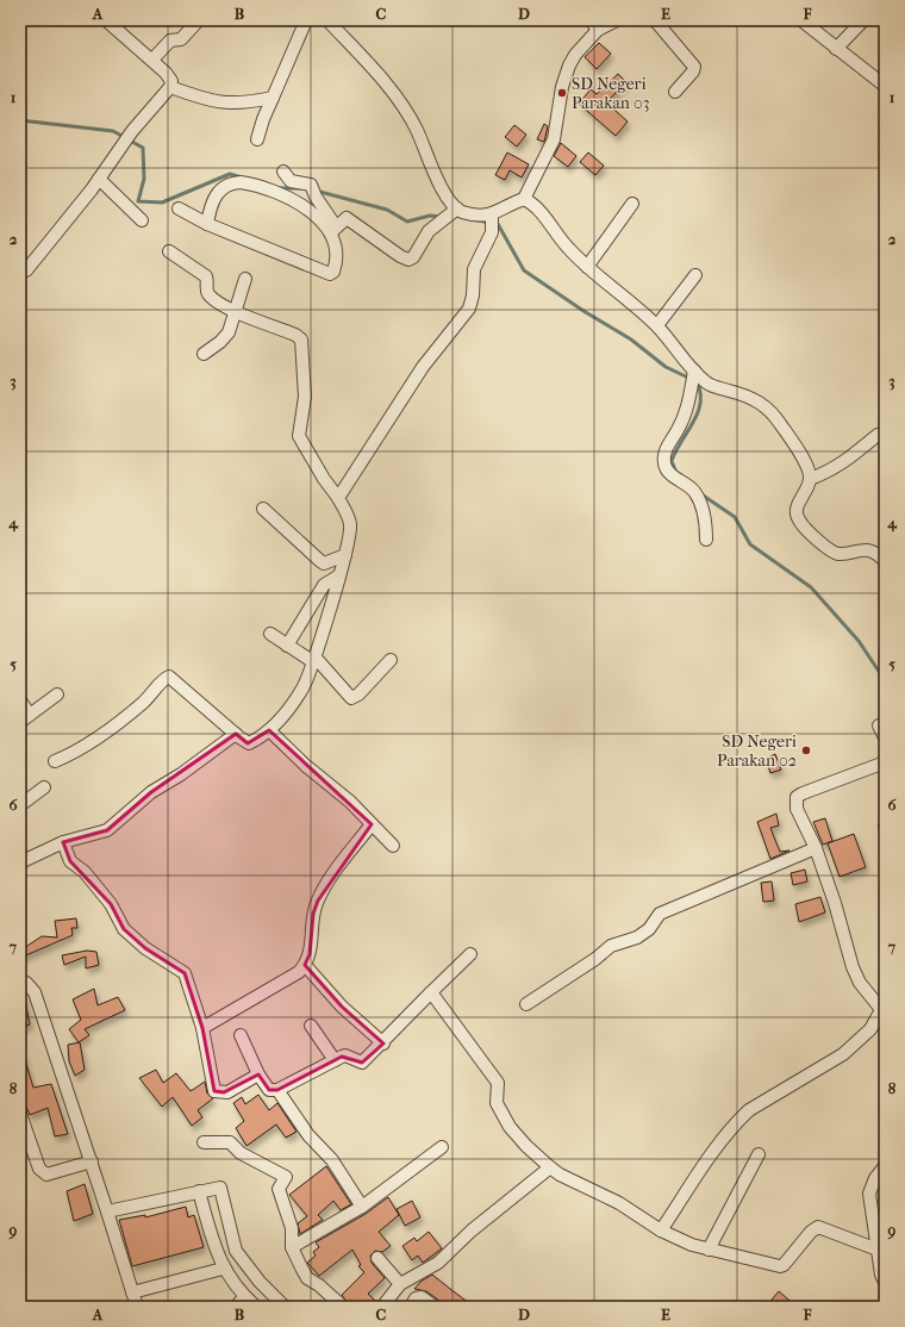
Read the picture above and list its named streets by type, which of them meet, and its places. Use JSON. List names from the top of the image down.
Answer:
{
  "places": ["SD Negeri Parakan 03", "SD Negeri Parakan 02"],
  "grid": {
    "columns": [
      "A",
      "B",
      "C",
      "D",
      "E",
      "F"
    ],
    "rows": [
      "1",
      "2",
      "3",
      "4",
      "5",
      "6",
      "7",
      "8",
      "9"
    ]
  }
}
